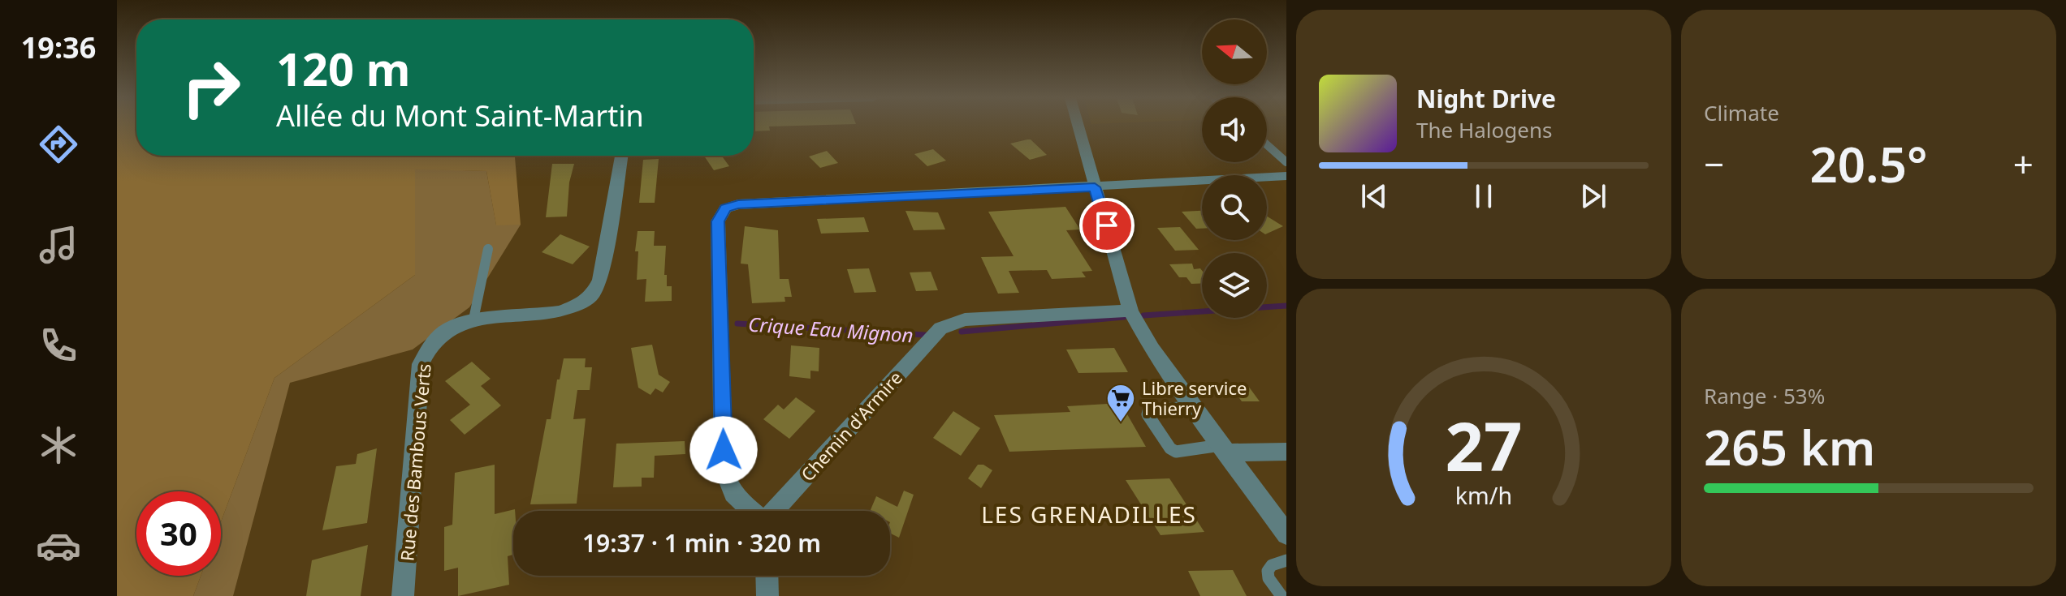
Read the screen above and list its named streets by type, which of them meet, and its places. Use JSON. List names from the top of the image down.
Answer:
{
  "streets": {
    "street": ["Chemin d'Armire", "Rue des Bambous Verts"]
  },
  "districts": ["LES GRENADILLES"],
  "water": ["Crique Eau Mignon"],
  "places": {
    "supermarket": ["Libre service Thierry"]
  },
  "north": "left",
  "page": {
    "tabs": "19:36",
    "tile": [
      "Climate",
      ["Range · 53%", "265 km"]
    ],
    "turn": ["120 m", "Allée du Mont Saint-Martin"],
    "song": ["Night Drive", "The Halogens"],
    "heat": ["−", "20.5°", "+"],
    "limit": "30",
    "trip": "19:37 · 1 min · 320 m",
    "gauge": ["27", "km/h"]
  }
}
